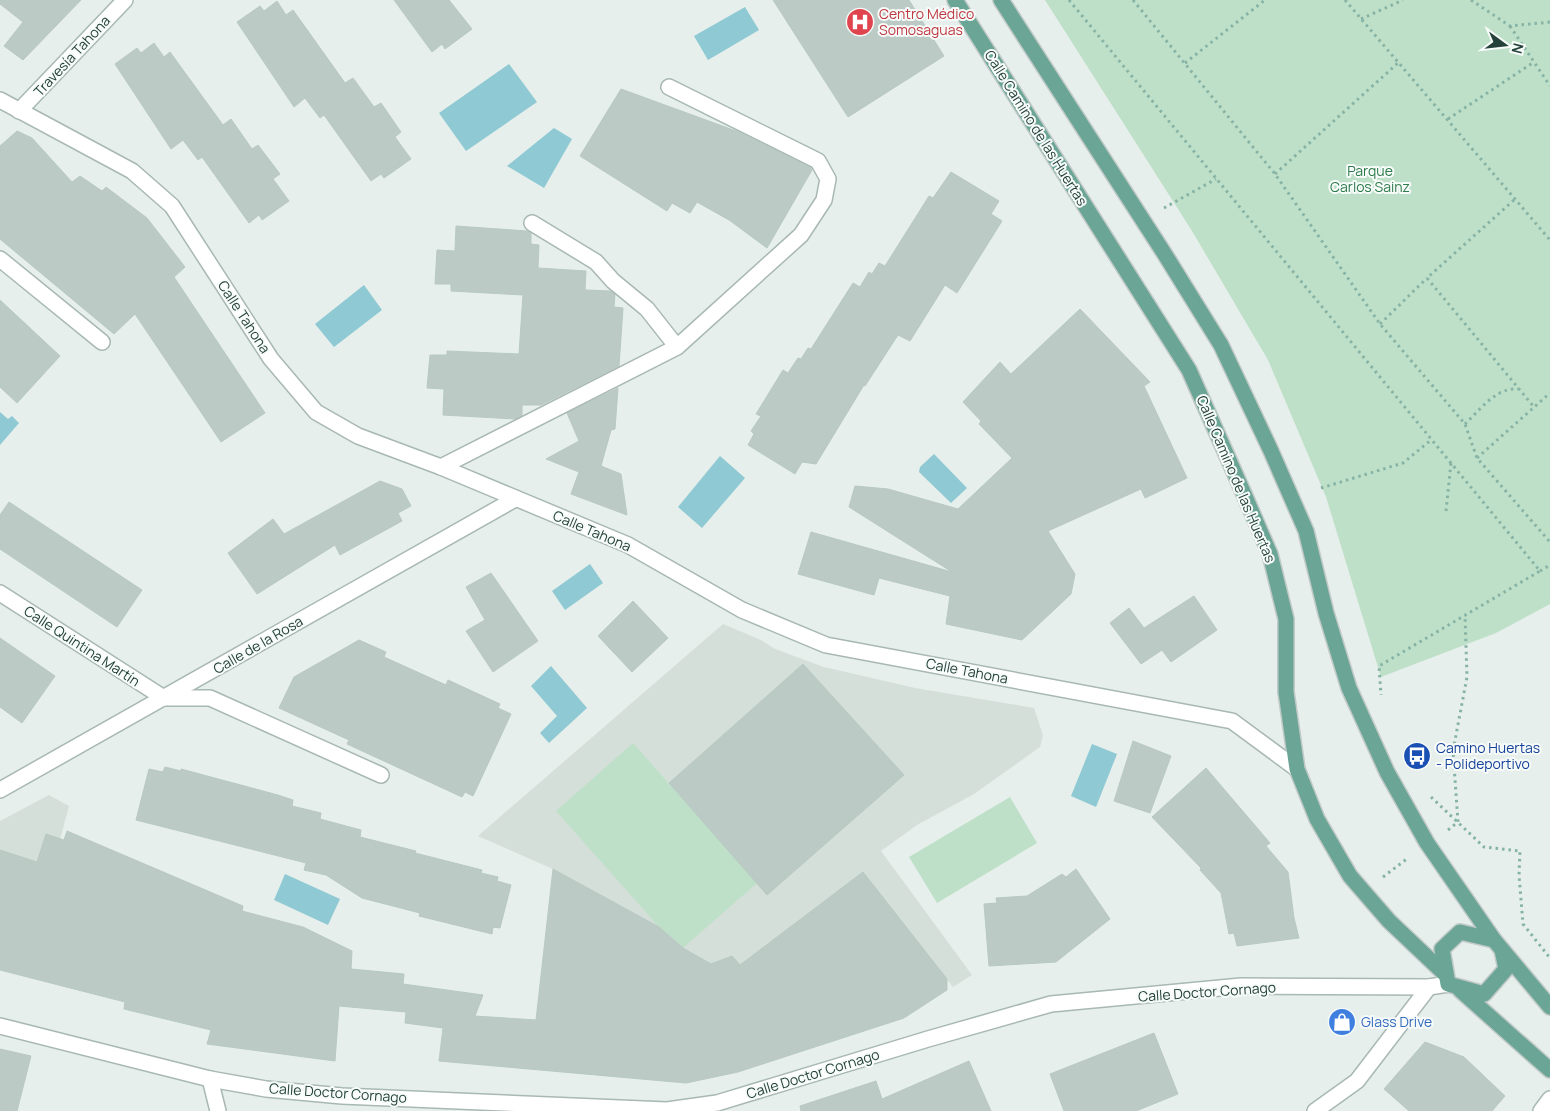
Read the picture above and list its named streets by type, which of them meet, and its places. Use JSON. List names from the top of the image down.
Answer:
{
  "streets": {
    "main road": ["Calle Camino de las Huertas"],
    "street": [
      "Travesía Tahona",
      "Calle Tahona",
      "Calle de la Rosa",
      "Calle Quintina Martín",
      "Calle Doctor Cornago"
    ]
  },
  "crossings": [
    ["Travesía Tahona", "Calle Tahona"],
    ["Calle Camino de las Huertas", "Calle Tahona"],
    ["Calle Camino de las Huertas", "Calle Doctor Cornago"],
    ["Calle Tahona", "Calle de la Rosa"],
    ["Calle de la Rosa", "Calle Quintina Martín"]
  ],
  "parks": ["Parque Carlos Sainz"],
  "places": {
    "hospital": ["Centro Médico Somosaguas"],
    "bus stop": ["Camino Huertas - Polideportivo"],
    "shop": ["Glass Drive"]
  },
  "north": "right"
}
